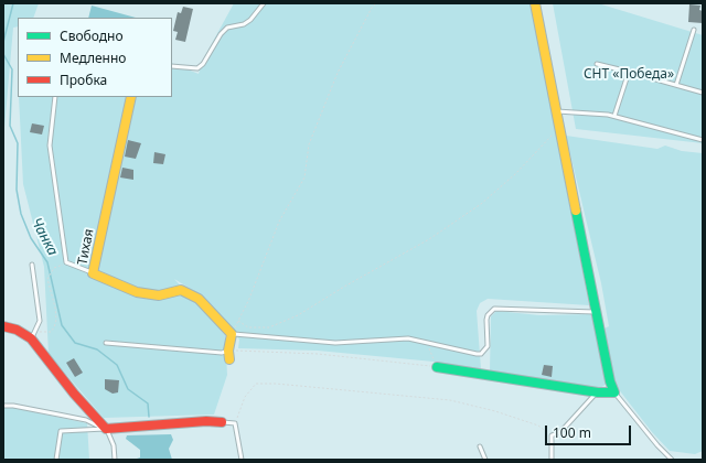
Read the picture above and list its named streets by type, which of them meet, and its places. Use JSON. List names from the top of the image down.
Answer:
{
  "streets": {
    "street": ["Тихая"]
  },
  "water": ["Чанка"],
  "parks": ["СНТ «Победа»"],
  "legend": ["Свободно", "Медленно", "Пробка"],
  "scale_bar": "100 m"
}
